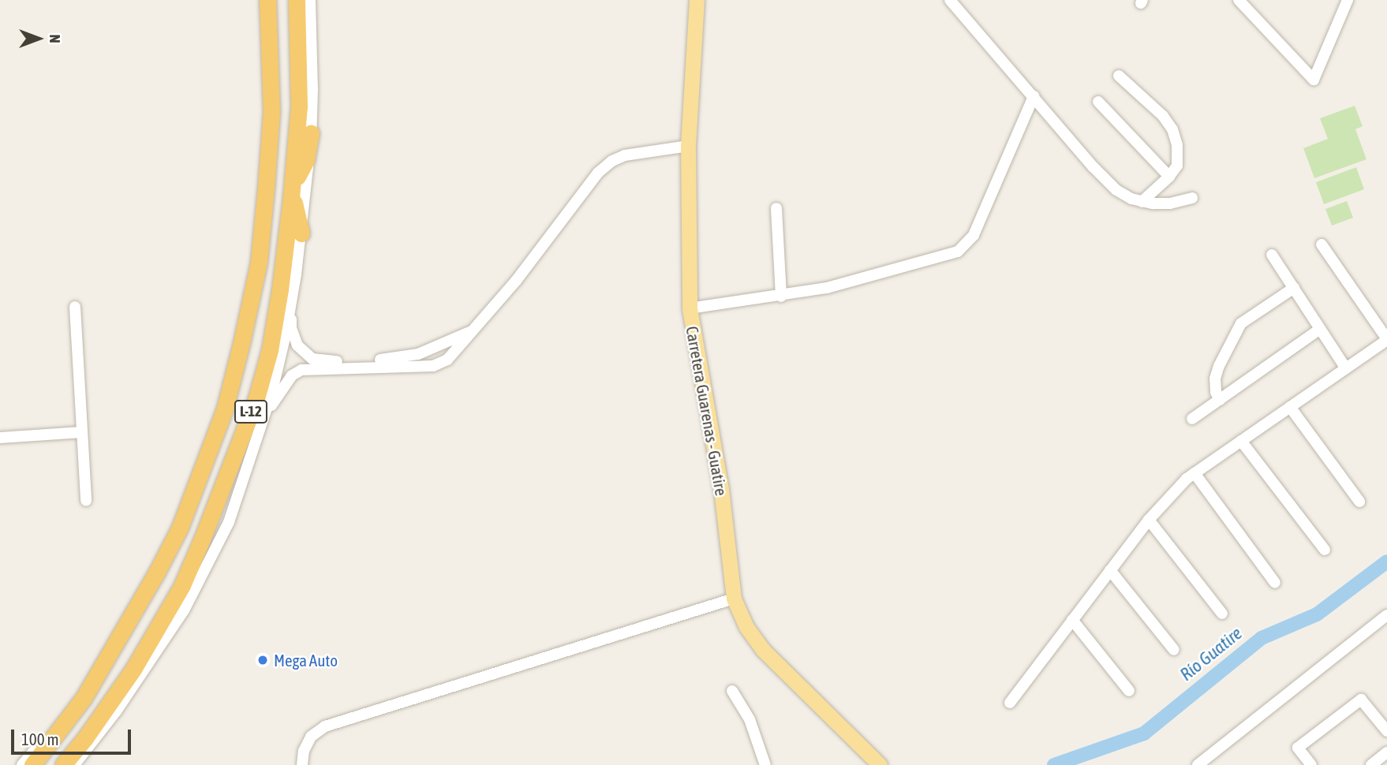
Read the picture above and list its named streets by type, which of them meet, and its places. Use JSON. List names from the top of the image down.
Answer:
{
  "streets": {
    "highway": ["L-12"],
    "main road": ["Carretera Guarenas - Guatire"]
  },
  "water": ["Río Guatire"],
  "places": ["Mega Auto"],
  "scale_bar": "100 m",
  "north": "right"
}
